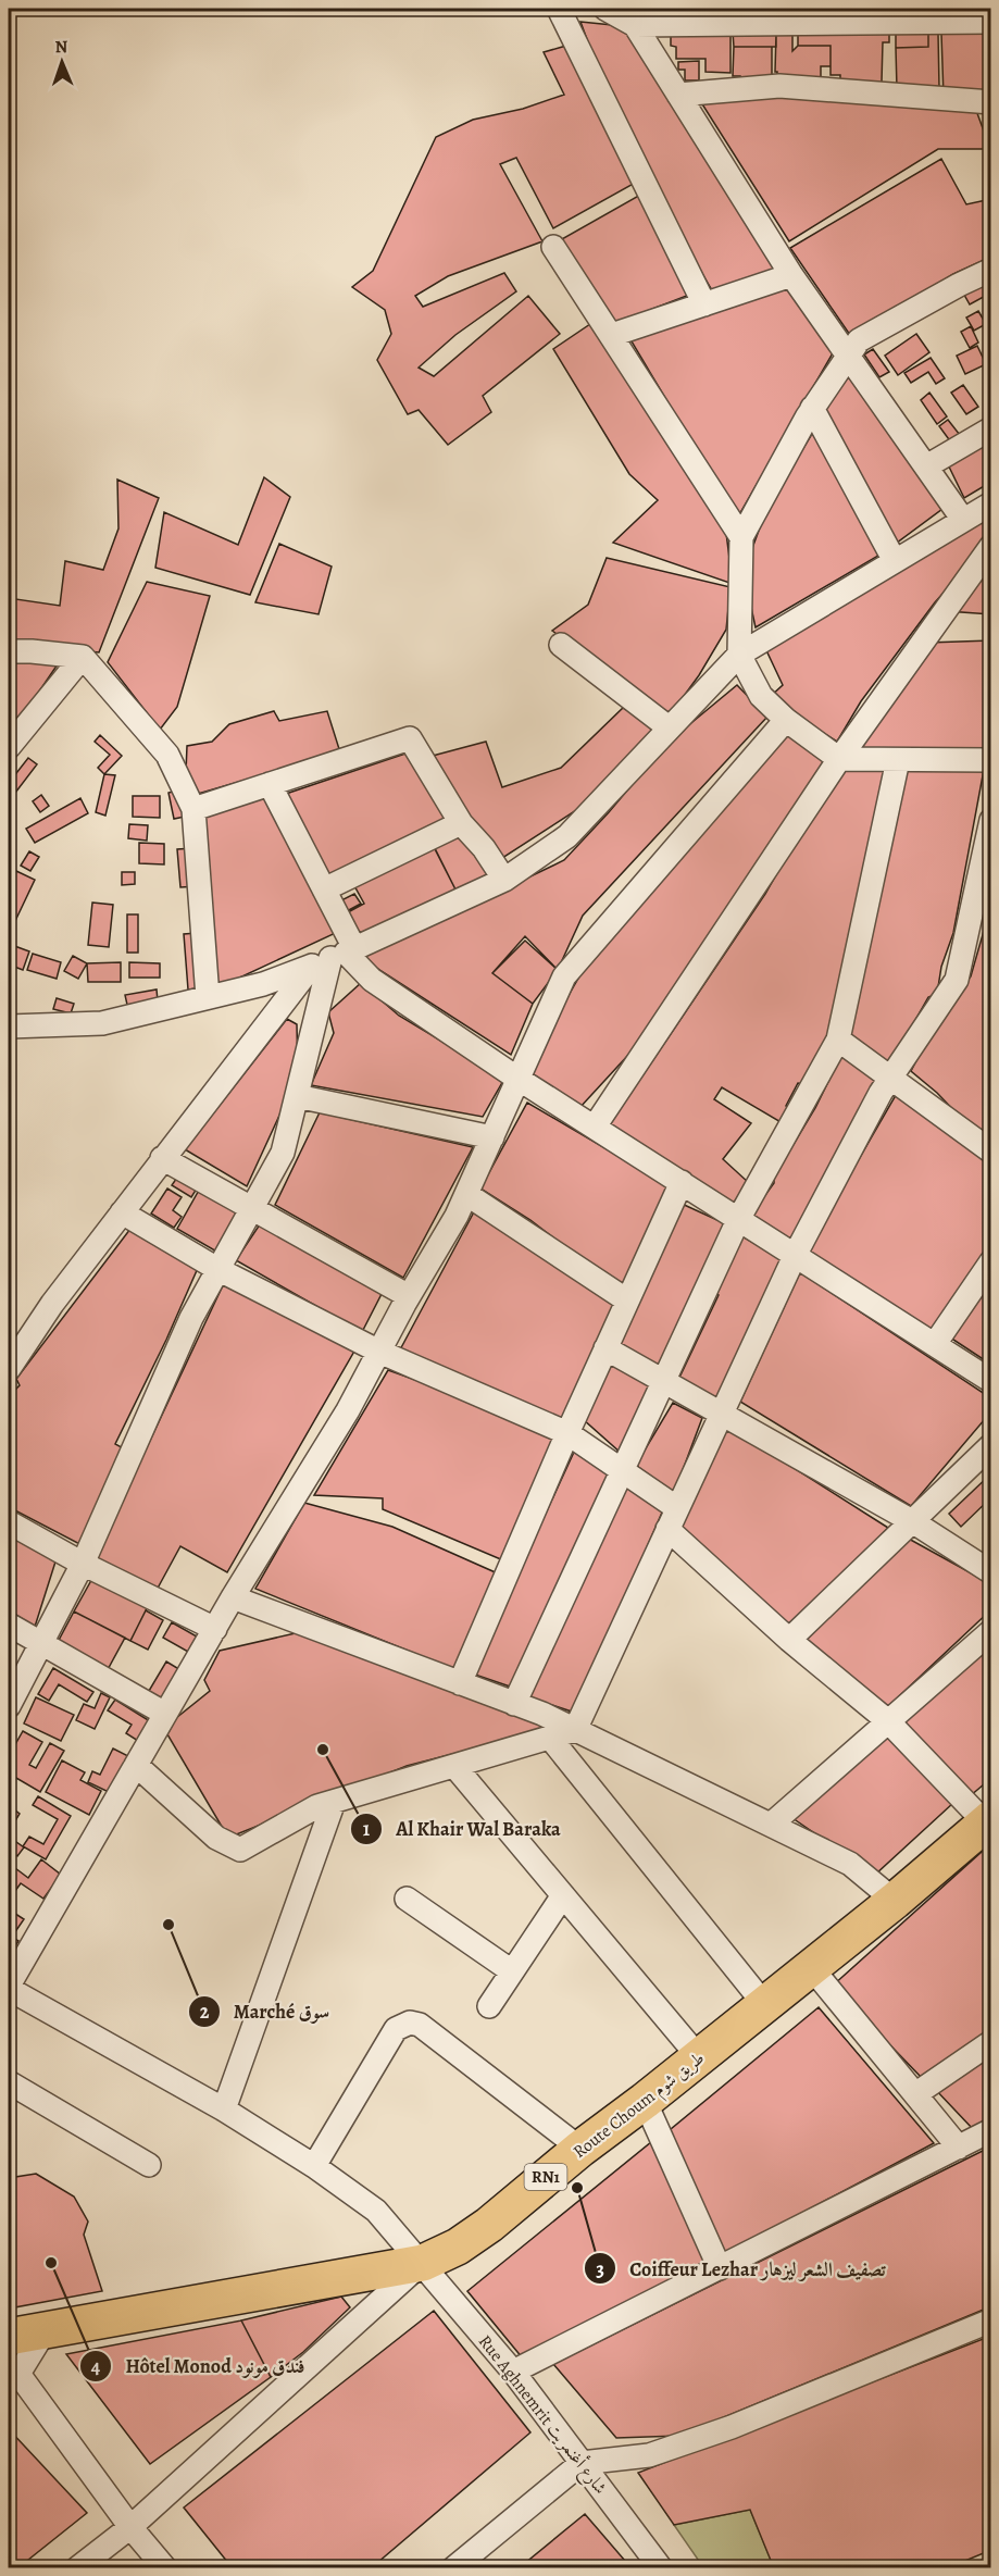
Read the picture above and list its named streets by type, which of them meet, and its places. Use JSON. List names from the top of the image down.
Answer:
{
  "streets": {
    "highway": ["Route Choum طريق شوم", "RN1"],
    "street": ["Rue Aghnemrit شارع أغنمريت"]
  },
  "crossings": [
    ["Route Choum طريق شوم", "Rue Aghnemrit شارع أغنمريت"]
  ],
  "places": [
    "Al Khair Wal Baraka",
    "Marché سوق",
    "Coiffeur Lezhar تصفيف الشعر ليزهار",
    "Hôtel Monod فندق مونود"
  ],
  "north": "top"
}
